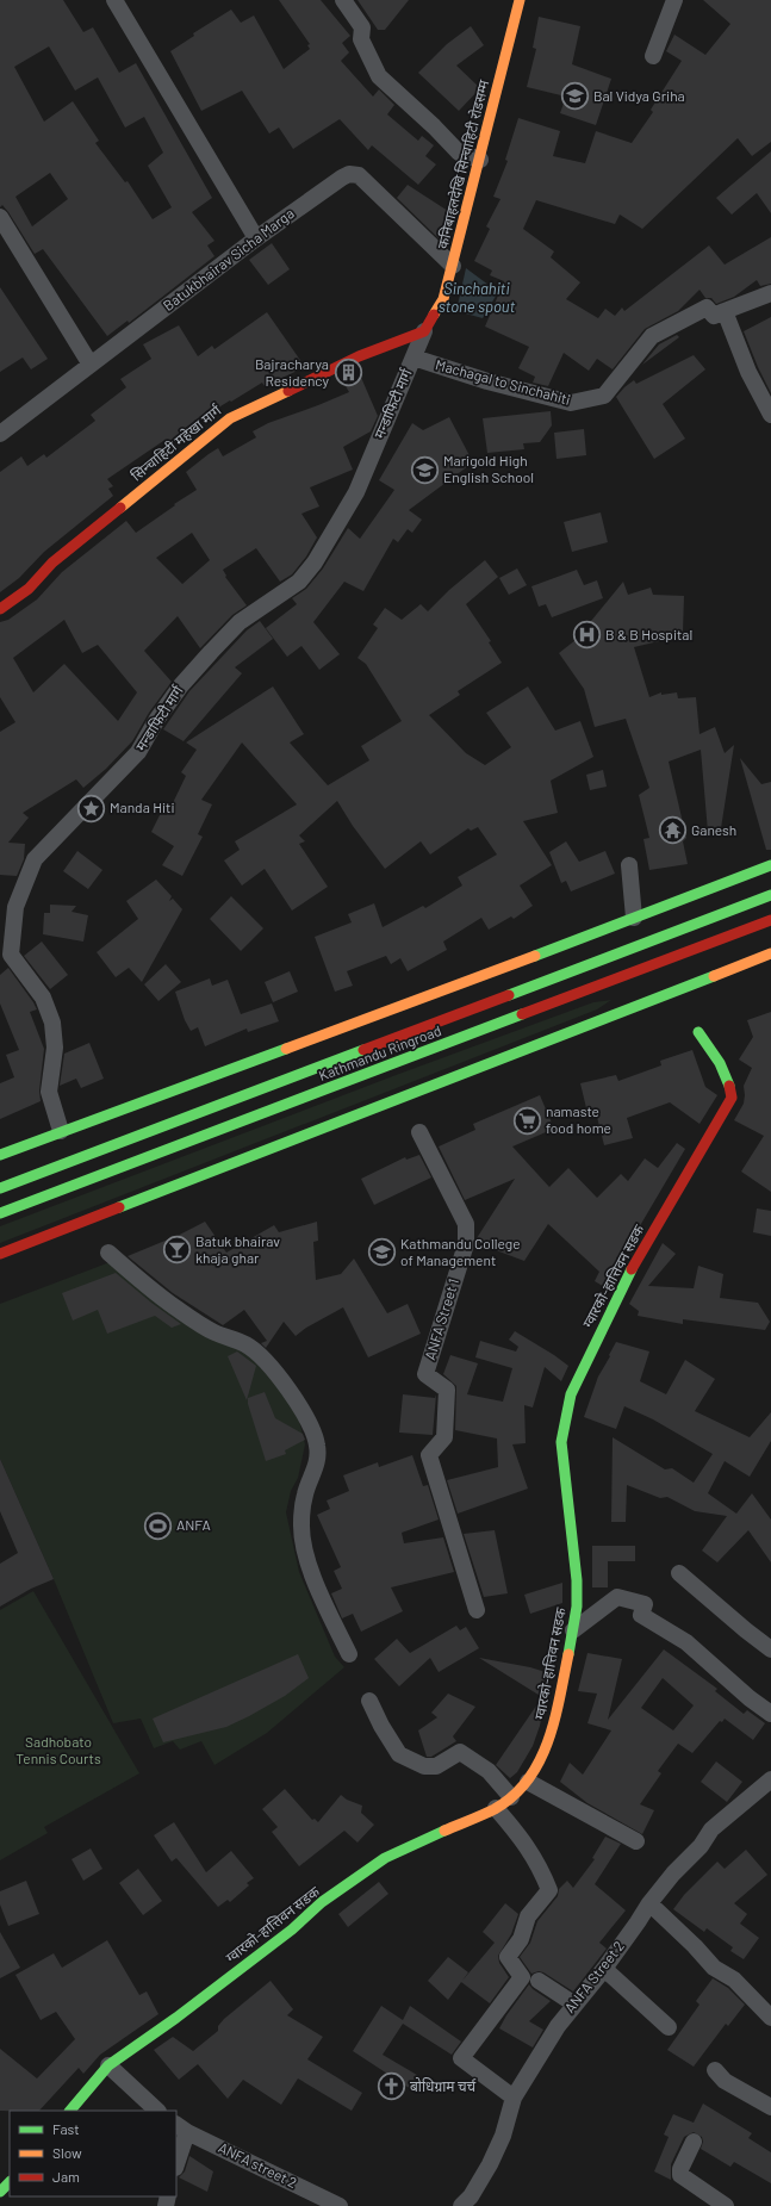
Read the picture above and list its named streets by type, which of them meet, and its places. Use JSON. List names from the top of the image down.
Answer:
{
  "streets": {
    "main road": [
      "कनिबाहलदेखि सिन्चाहिटी रोडसम्म",
      "सिन्चाहिटी महेखा मार्ग",
      "Kathmandu Ringroad",
      "ग्वारको-हात्तिवन सडक"
    ],
    "street": [
      "Batukbhairav Sicha Marga",
      "Machagal to Sinchahiti",
      "मन्डाफिटी मार्ग",
      "ANFA Street 1",
      "ANFA Street 2",
      "ANFA street 2"
    ]
  },
  "crossings": [
    ["कनिबाहलदेखि सिन्चाहिटी रोडसम्म", "Batukbhairav Sicha Marga"],
    ["कनिबाहलदेखि सिन्चाहिटी रोडसम्म", "मन्डाफिटी मार्ग"],
    ["कनिबाहलदेखि सिन्चाहिटी रोडसम्म", "सिन्चाहिटी महेखा मार्ग"],
    ["Machagal to Sinchahiti", "मन्डाफिटी मार्ग"],
    ["मन्डाफिटी मार्ग", "सिन्चाहिटी महेखा मार्ग"]
  ],
  "water": ["Sinchahiti stone spout"],
  "parks": ["Sadhobato Tennis Courts"],
  "places": {
    "school or university": ["Bal Vidya Griha", "Marigold High English School", "Kathmandu College of Management"],
    "building": ["Bajracharya Residency"],
    "hospital": ["B & B Hospital"],
    "place": ["Manda Hiti"],
    "temple": ["Ganesh"],
    "supermarket": ["namaste food home"],
    "bar": ["Batuk bhairav khaja ghar"],
    "sports": ["ANFA"],
    "church": ["बोधिग्राम चर्च"]
  },
  "legend": ["Fast", "Slow", "Jam"]
}
